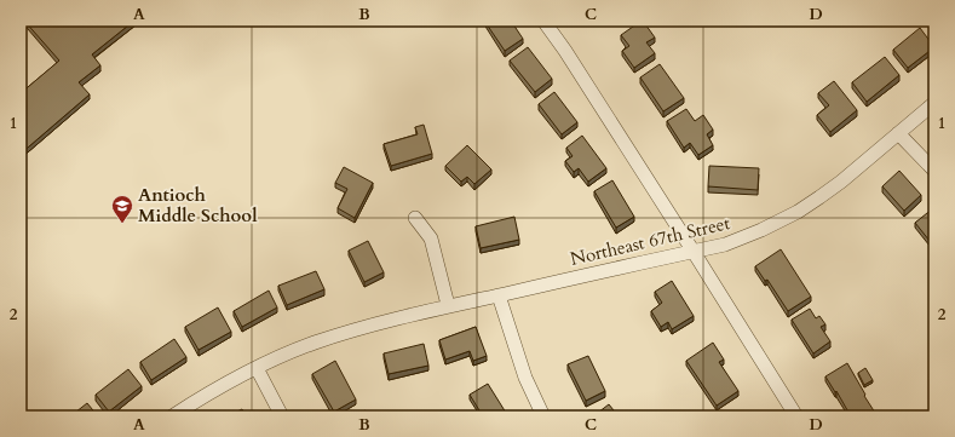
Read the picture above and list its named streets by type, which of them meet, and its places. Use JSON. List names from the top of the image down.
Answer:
{
  "streets": {
    "street": ["Northeast 67th Street"]
  },
  "places": {
    "school or university": ["Antioch Middle School"]
  },
  "grid": {
    "columns": [
      "A",
      "B",
      "C",
      "D"
    ],
    "rows": ["1", "2"]
  }
}
